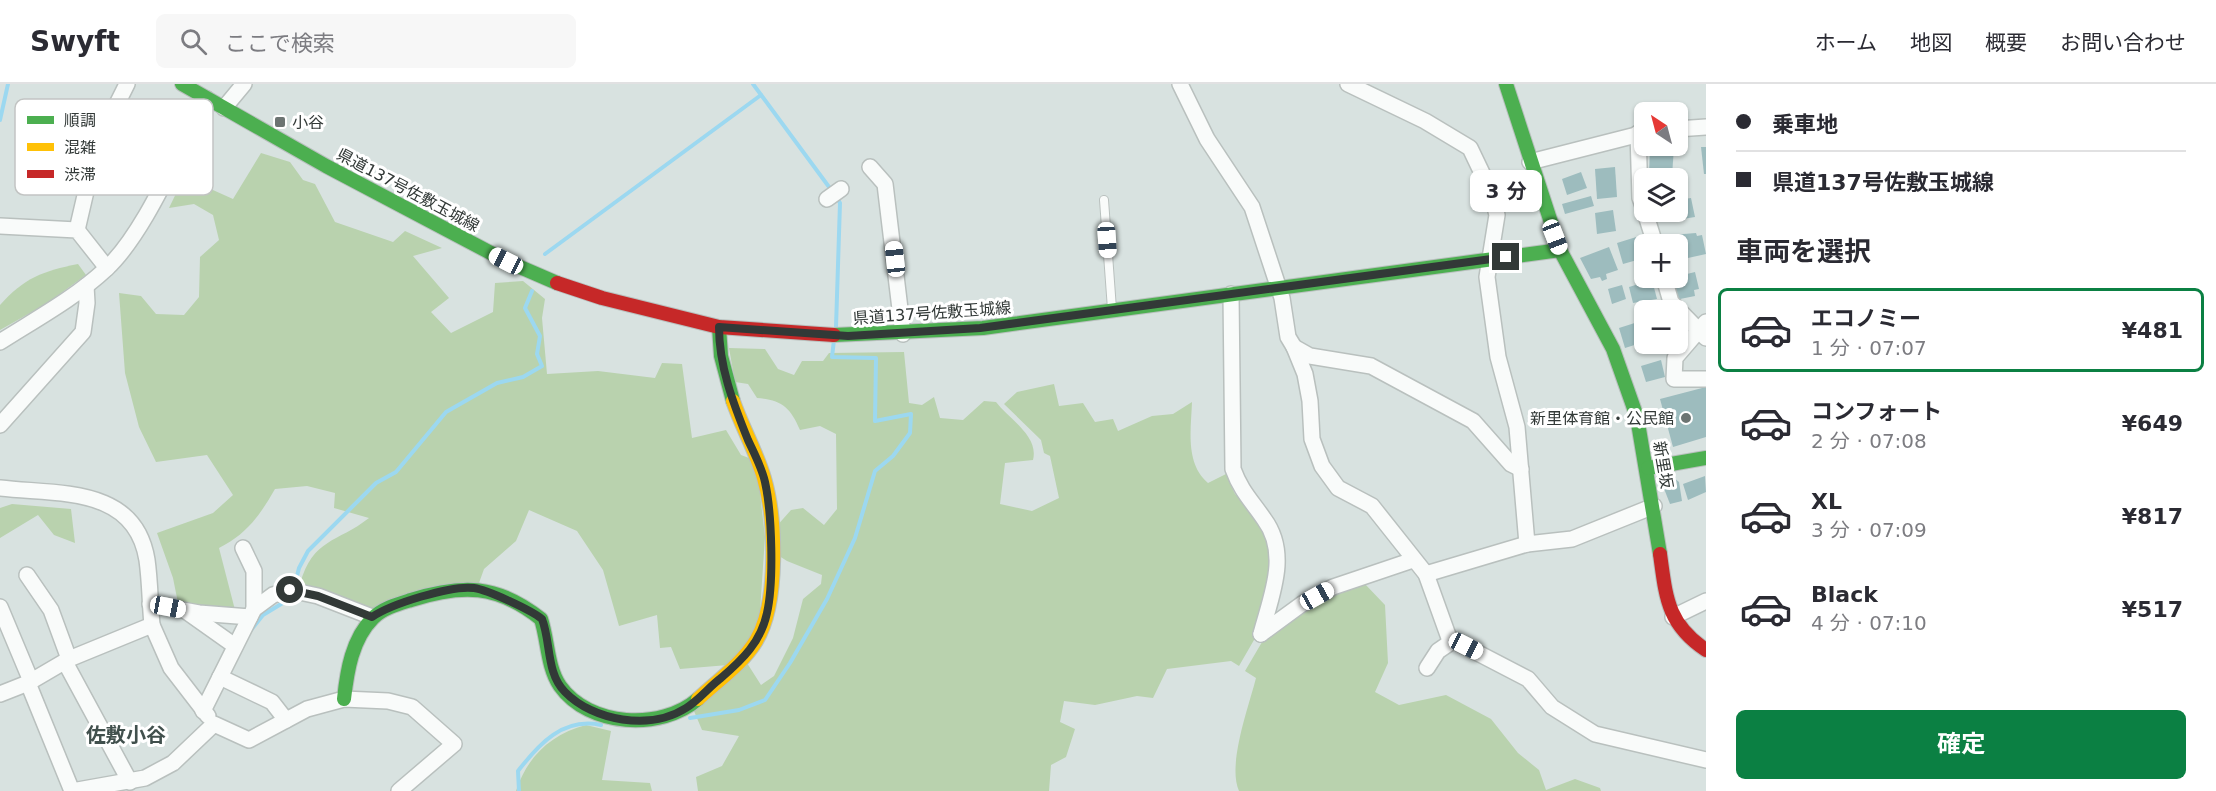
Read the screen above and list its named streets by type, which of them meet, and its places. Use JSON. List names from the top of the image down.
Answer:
{
  "streets": {
    "main road": ["県道137号佐敷玉城線", "新里坂"]
  },
  "crossings": [
    ["県道137号佐敷玉城線", "新里坂"]
  ],
  "districts": ["佐敷小谷"],
  "places": {
    "transit": ["小谷"],
    "other": ["新里体育館・公民館"]
  },
  "legend": ["順調", "混雑", "渋滞"],
  "north": "top left",
  "page": {
    "header": "Swyft",
    "search": "ここで検索",
    "nav": [
      "ホーム",
      "地図",
      "概要",
      "お問い合わせ"
    ],
    "banner": ["乗車地", "県道137号佐敷玉城線"],
    "map_buttons": ["+", "−"],
    "bubble": "3 分",
    "heading": "車両を選択",
    "list": [
      {
        "name": "エコノミー",
        "note": "1 分 · 07:07",
        "value": "¥481"
      },
      {
        "name": "コンフォート",
        "note": "2 分 · 07:08",
        "value": "¥649"
      },
      {
        "name": "XL",
        "note": "3 分 · 07:09",
        "value": "¥817"
      },
      {
        "name": "Black",
        "note": "4 分 · 07:10",
        "value": "¥517"
      }
    ],
    "buttons": "確定"
  }
}
